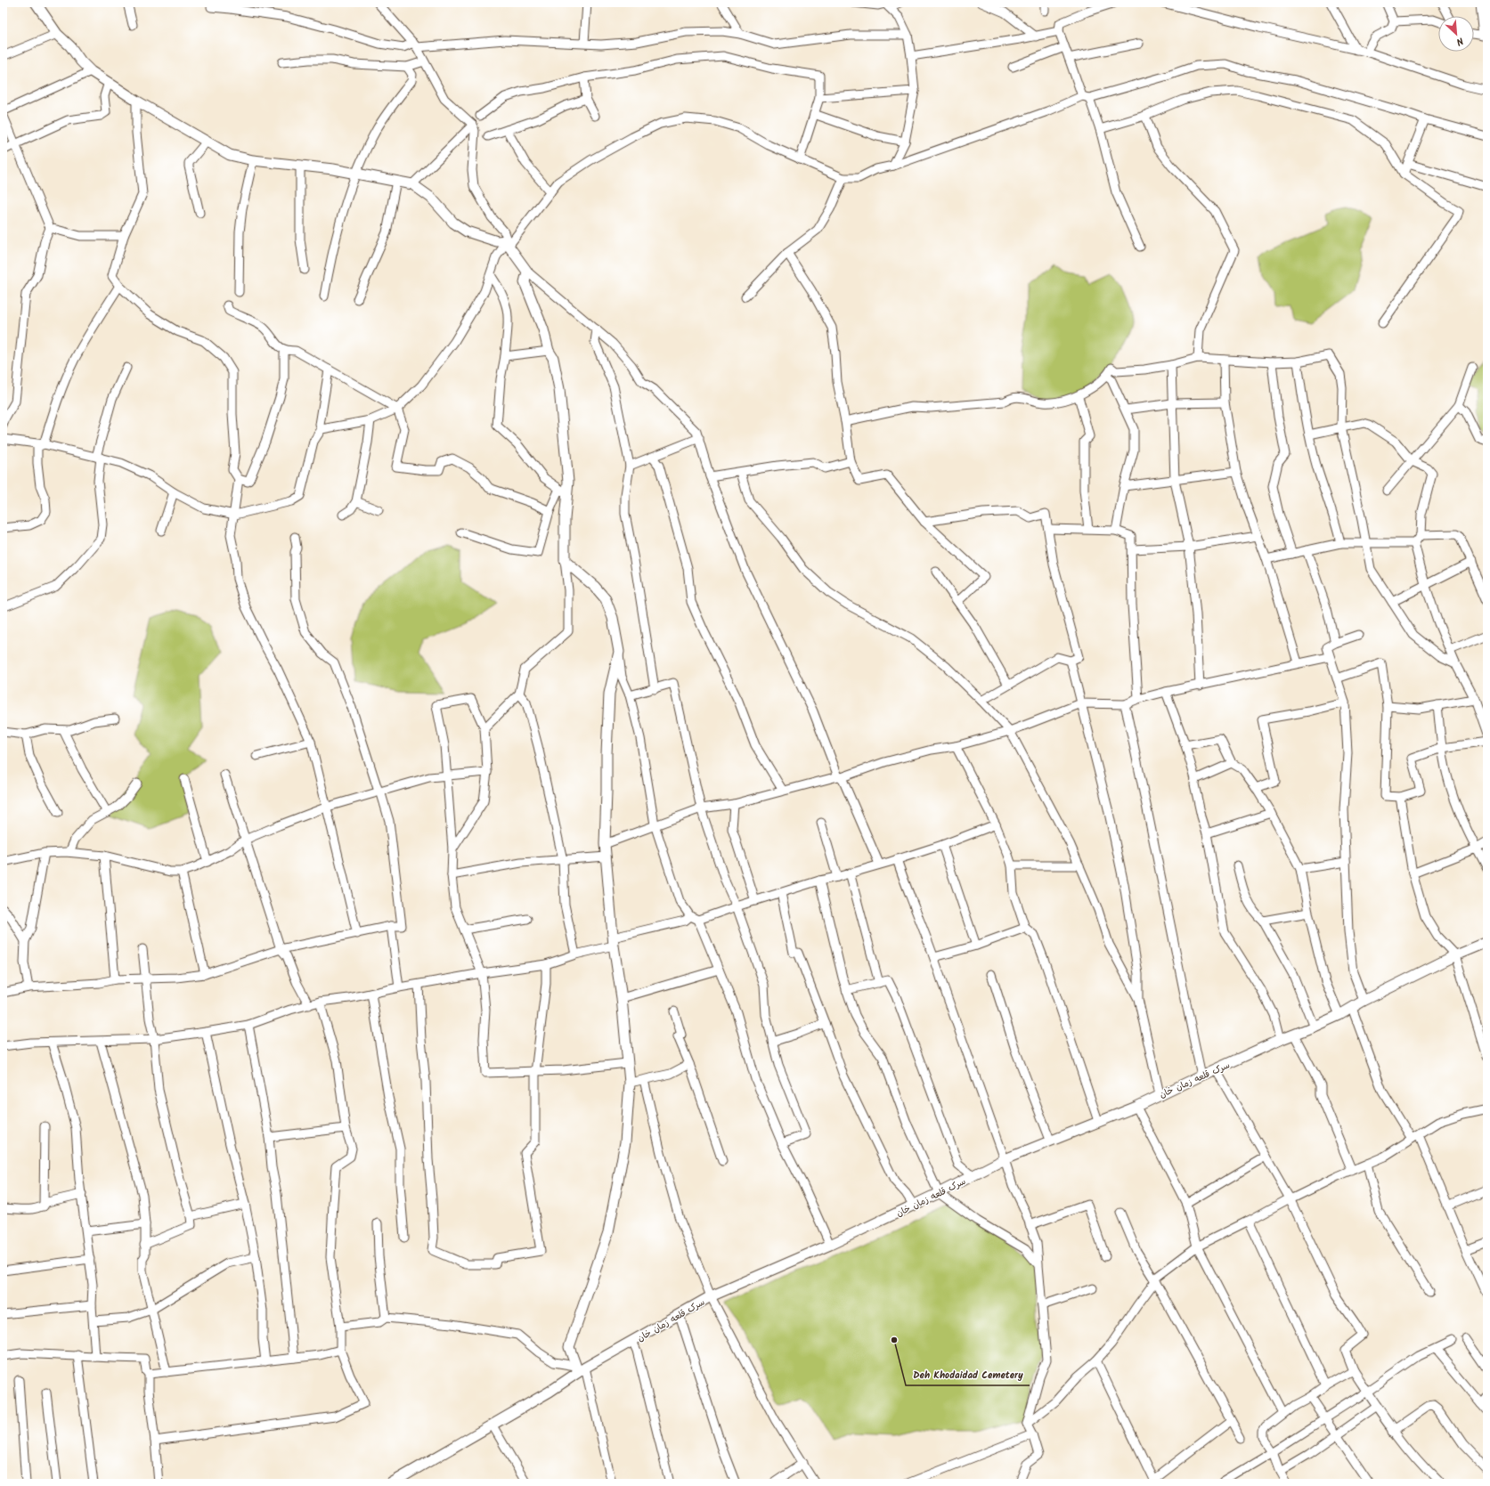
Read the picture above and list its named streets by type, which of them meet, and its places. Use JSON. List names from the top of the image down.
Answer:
{
  "streets": {
    "street": ["سرک قلعه زمان خان"]
  },
  "places": ["Deh Khodaidad Cemetery"],
  "north": "bottom right"
}
